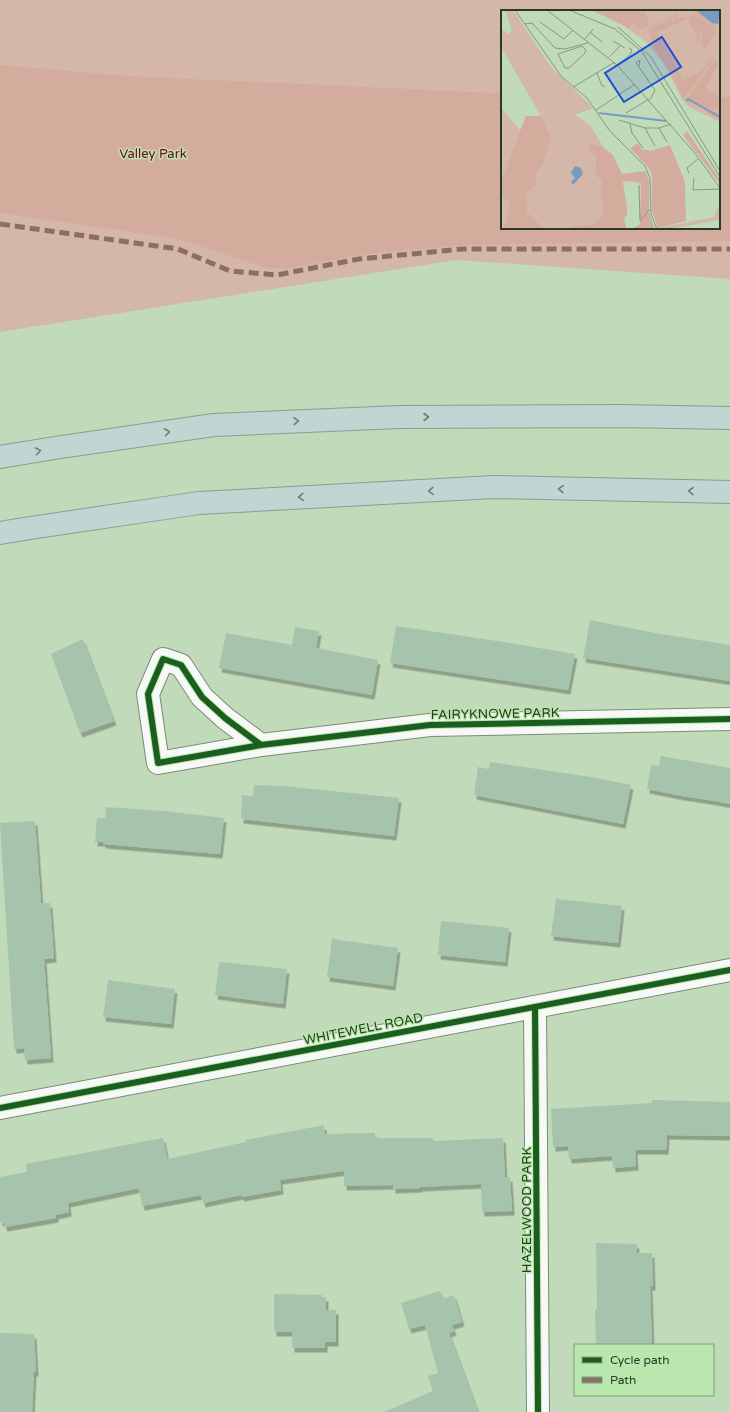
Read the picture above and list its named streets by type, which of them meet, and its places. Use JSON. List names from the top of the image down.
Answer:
{
  "streets": {
    "street": ["FAIRYKNOWE PARK", "WHITEWELL ROAD", "HAZELWOOD PARK"]
  },
  "crossings": [
    ["WHITEWELL ROAD", "HAZELWOOD PARK"]
  ],
  "parks": ["Valley Park"],
  "legend": ["Cycle path", "Path"]
}
